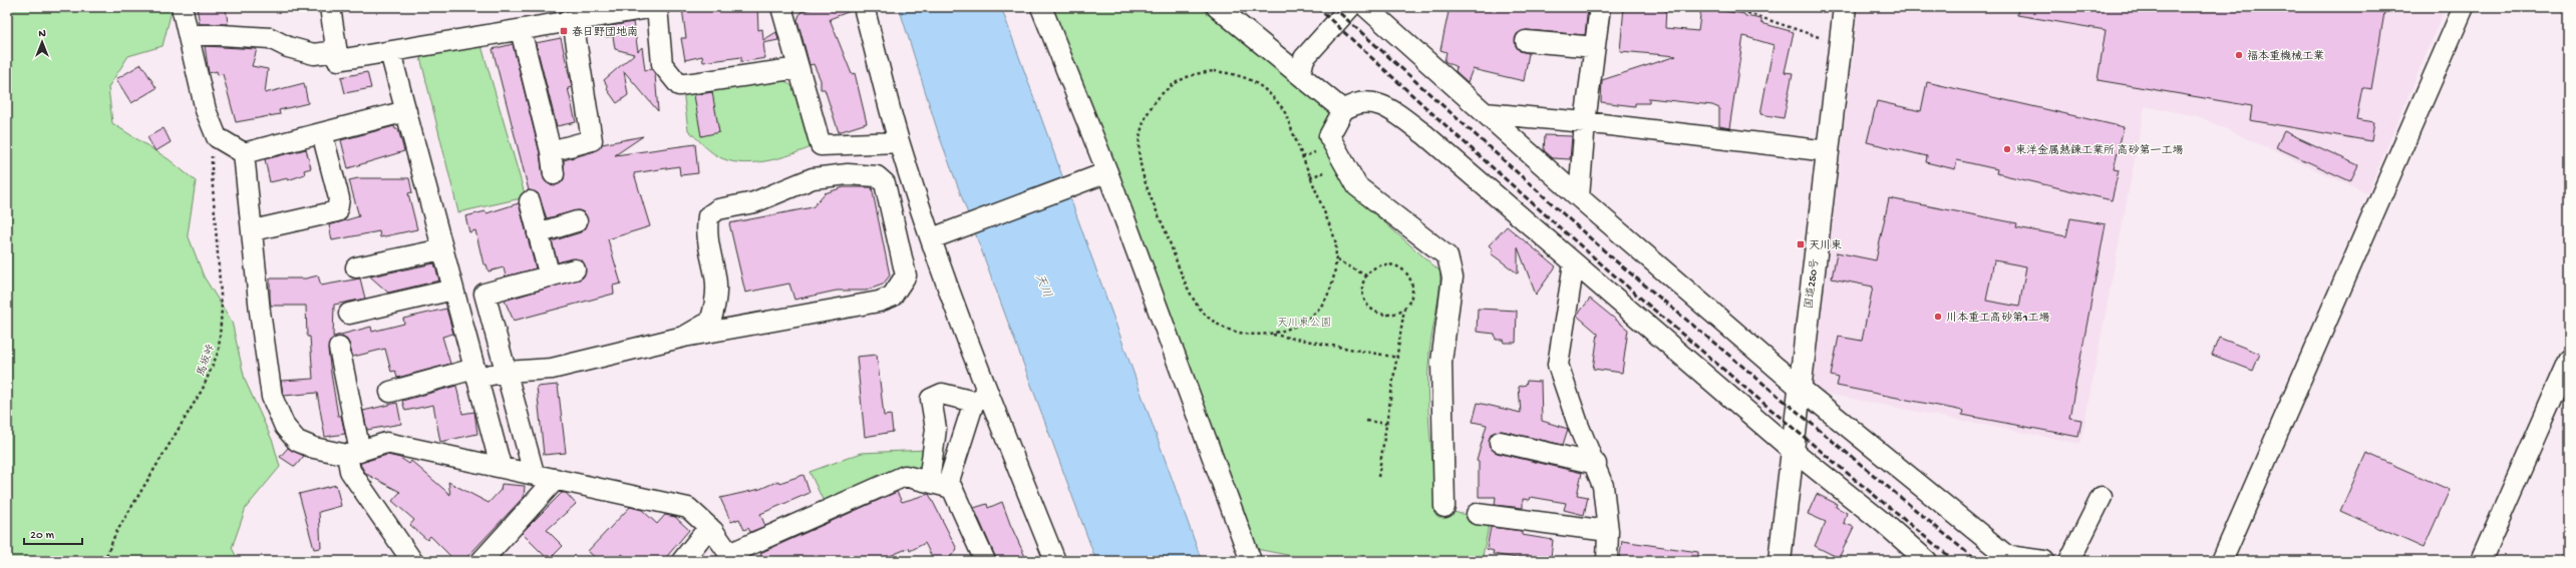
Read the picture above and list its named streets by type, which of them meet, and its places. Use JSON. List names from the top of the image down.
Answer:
{
  "streets": {
    "highway": ["国道250号"],
    "path": ["馬坂峠"]
  },
  "water": ["天川"],
  "parks": ["天川東公園"],
  "places": {
    "transit": ["春日野団地南", "天川東"],
    "other": ["福本重機械工業", "東洋金属熱錬工業所 高砂第一工場", "川本重工高砂第1工場"]
  },
  "scale_bar": "20 m",
  "north": "top"
}
